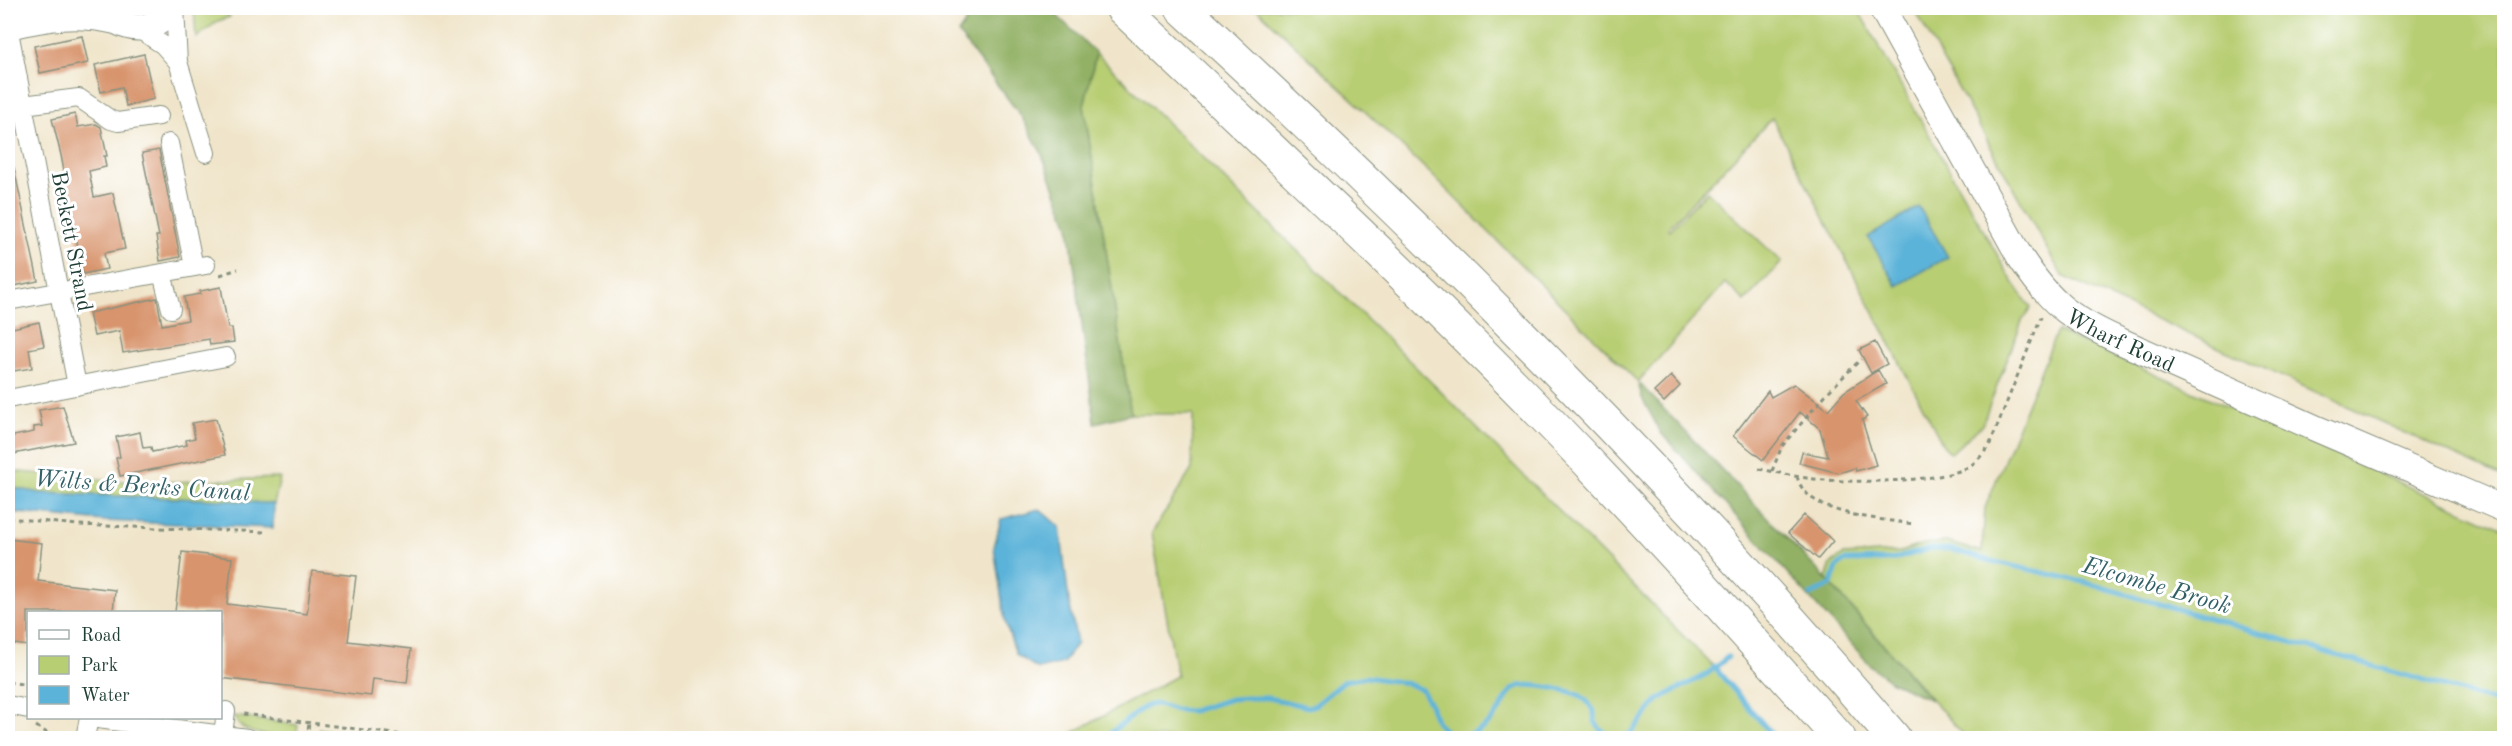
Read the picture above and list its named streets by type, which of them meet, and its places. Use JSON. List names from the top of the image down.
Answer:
{
  "streets": {
    "main road": ["Wharf Road"],
    "street": ["Beckett Strand"]
  },
  "water": ["Wilts & Berks Canal", "Elcombe Brook"],
  "legend": ["Road", "Park", "Water"]
}
